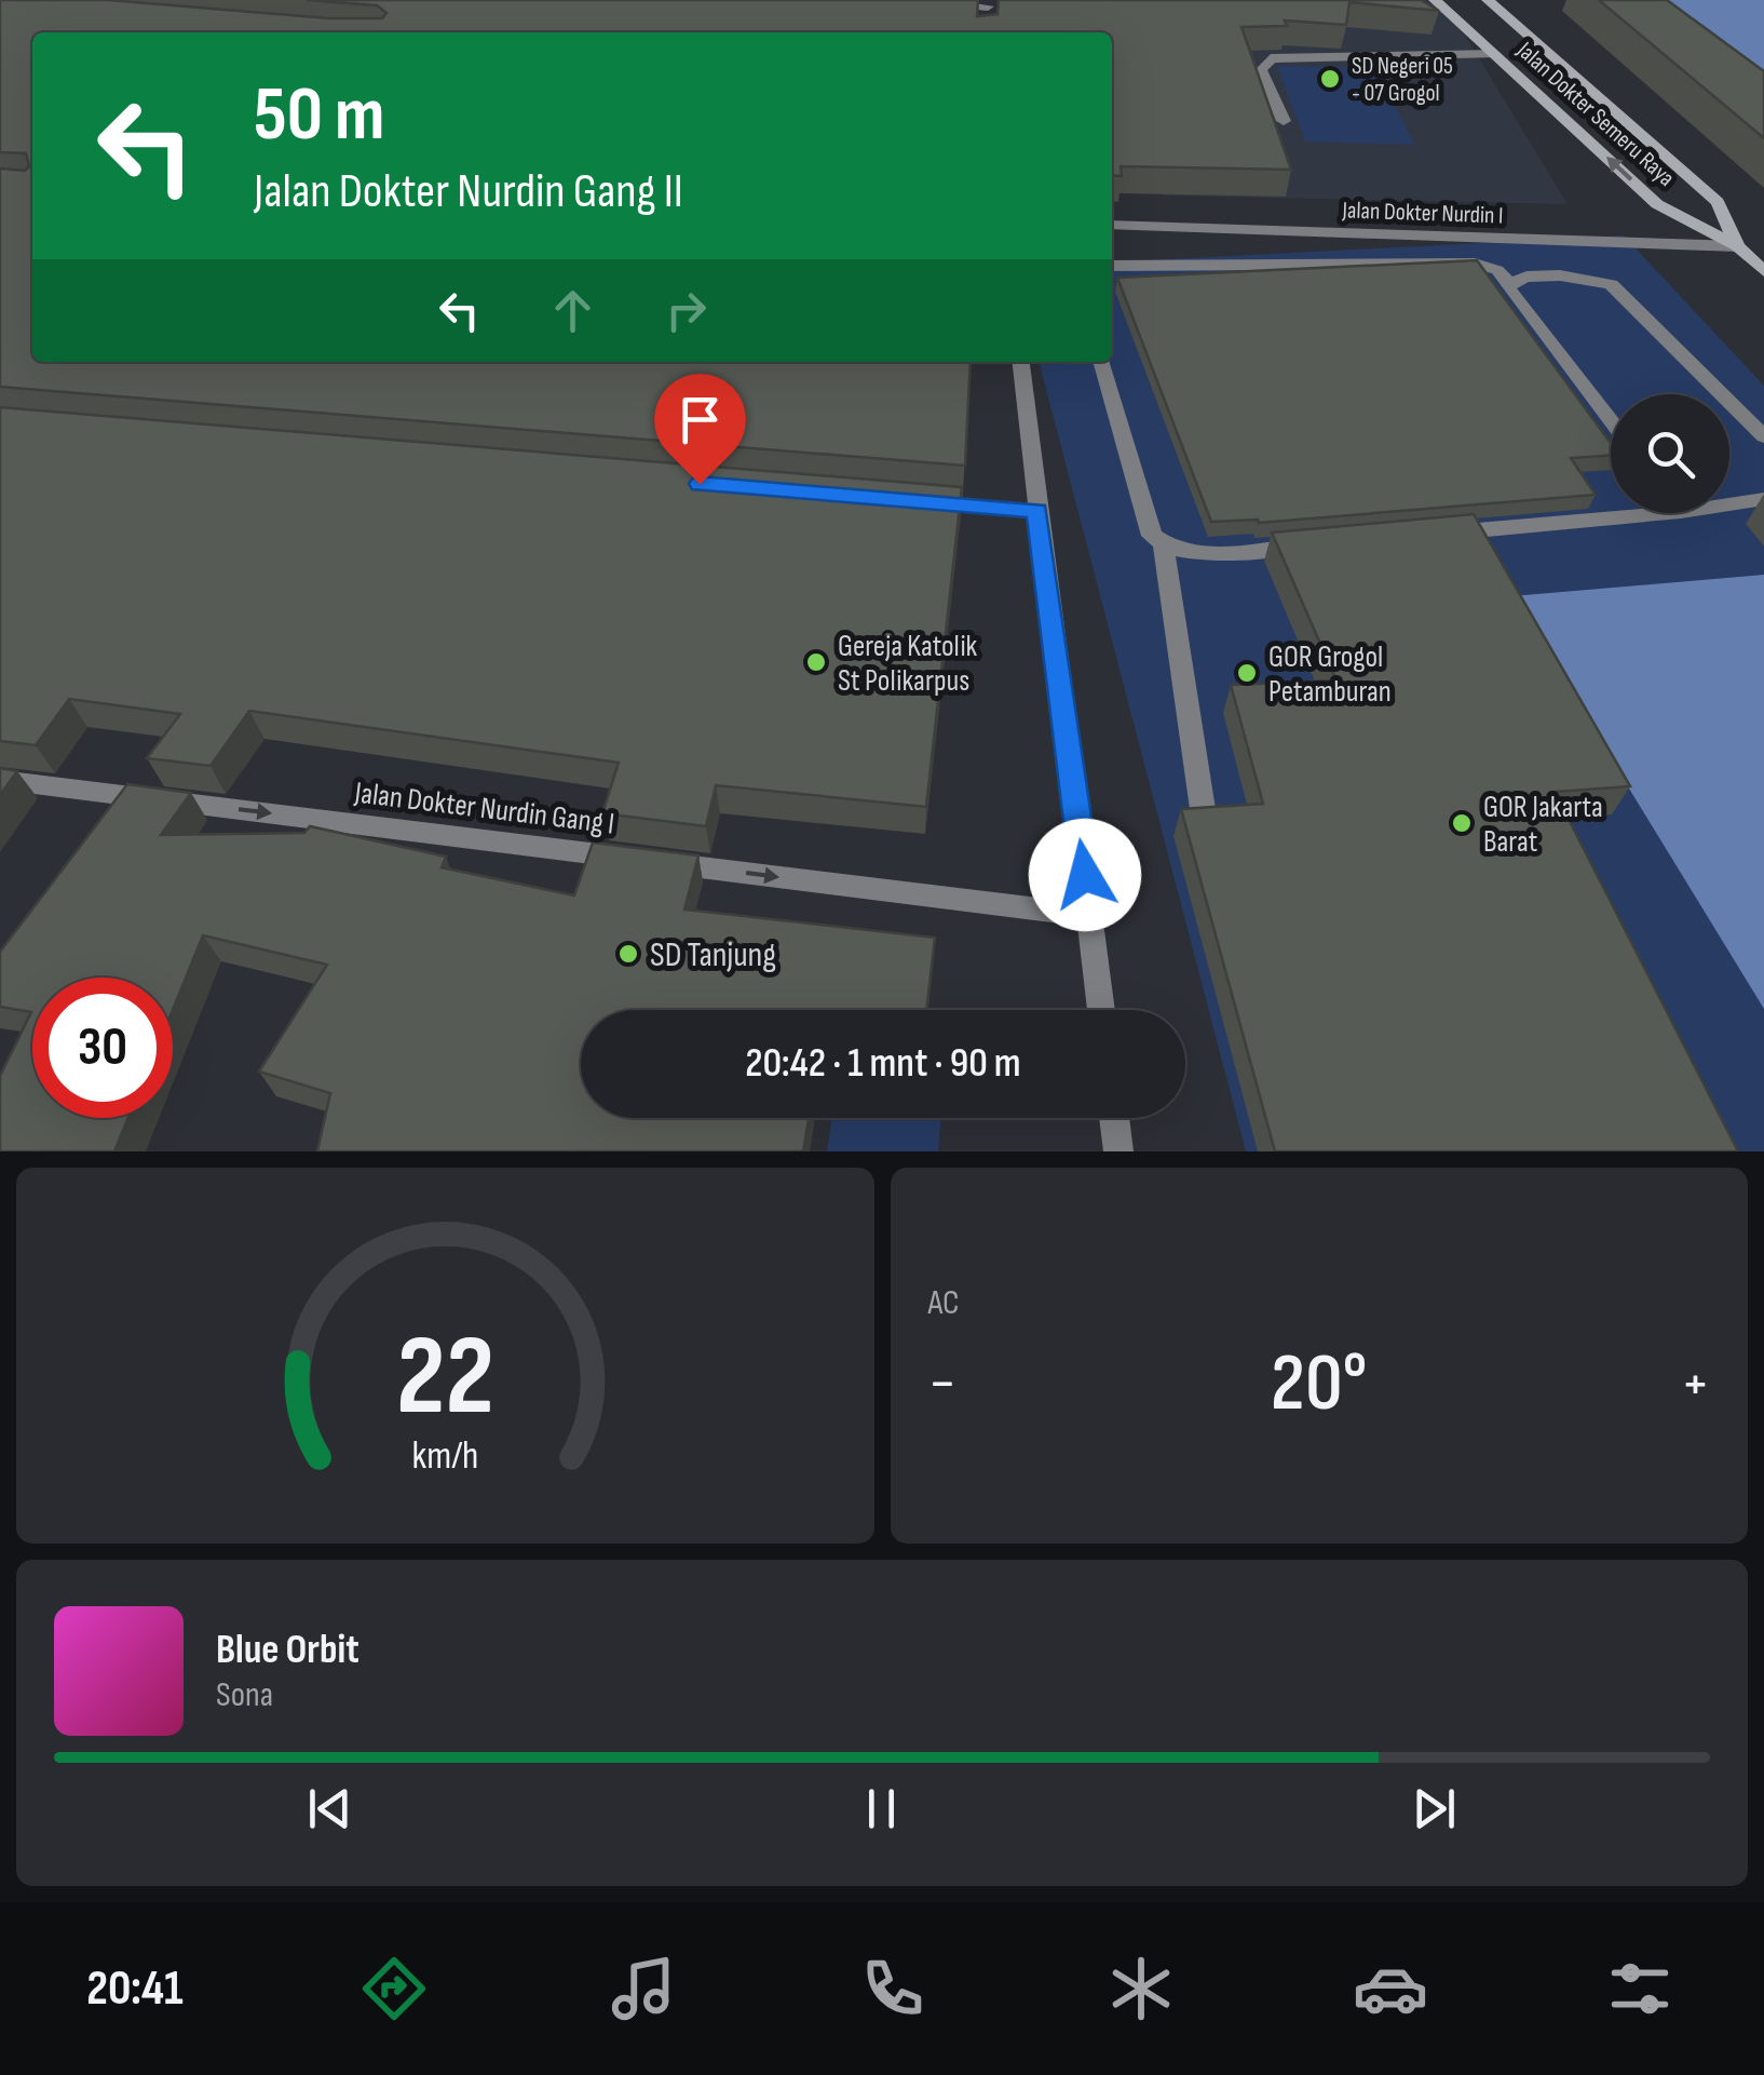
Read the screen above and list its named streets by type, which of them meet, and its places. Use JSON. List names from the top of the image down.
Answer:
{
  "streets": {
    "street": ["Jalan Dokter Semeru Raya", "Jalan Dokter Nurdin I", "Jalan Dokter Nurdin Gang I"]
  },
  "crossings": [
    ["Jalan Dokter Semeru Raya", "Jalan Dokter Nurdin I"]
  ],
  "one_way": ["Jalan Dokter Nurdin Gang I"],
  "places": [
    "SD Negeri 05 - 07 Grogol",
    "Gereja Katolik St Polikarpus",
    "GOR Grogol Petamburan",
    "GOR Jakarta Barat",
    "SD Tanjung"
  ],
  "page": {
    "turn": ["50 m", "Jalan Dokter Nurdin Gang II"],
    "limit": "30",
    "trip": "20:42 · 1 mnt · 90 m",
    "tile": "AC",
    "heat": ["−", "20°", "+"],
    "song": ["Blue Orbit", "Sona"],
    "tabs": "20:41",
    "gauge": ["22", "km/h"]
  }
}
